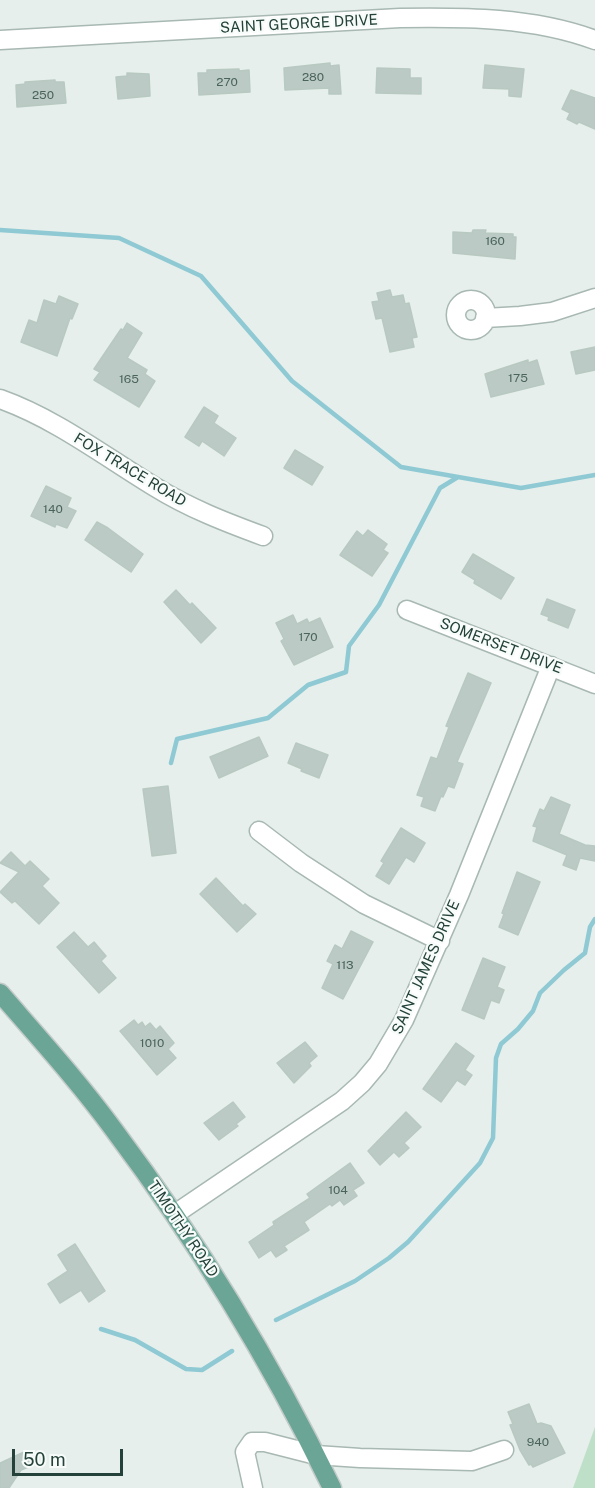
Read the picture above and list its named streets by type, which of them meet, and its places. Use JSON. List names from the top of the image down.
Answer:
{
  "streets": {
    "main road": ["TIMOTHY ROAD"],
    "street": [
      "SAINT GEORGE DRIVE",
      "FOX TRACE ROAD",
      "SOMERSET DRIVE",
      "SAINT JAMES DRIVE"
    ]
  },
  "crossings": [
    ["SOMERSET DRIVE", "SAINT JAMES DRIVE"],
    ["SAINT JAMES DRIVE", "TIMOTHY ROAD"]
  ],
  "house_numbers": [
    "280",
    "270",
    "250",
    "160",
    "175",
    "165",
    "140",
    "170",
    "113",
    "1010",
    "104",
    "940"
  ],
  "scale_bar": "50 m"
}
